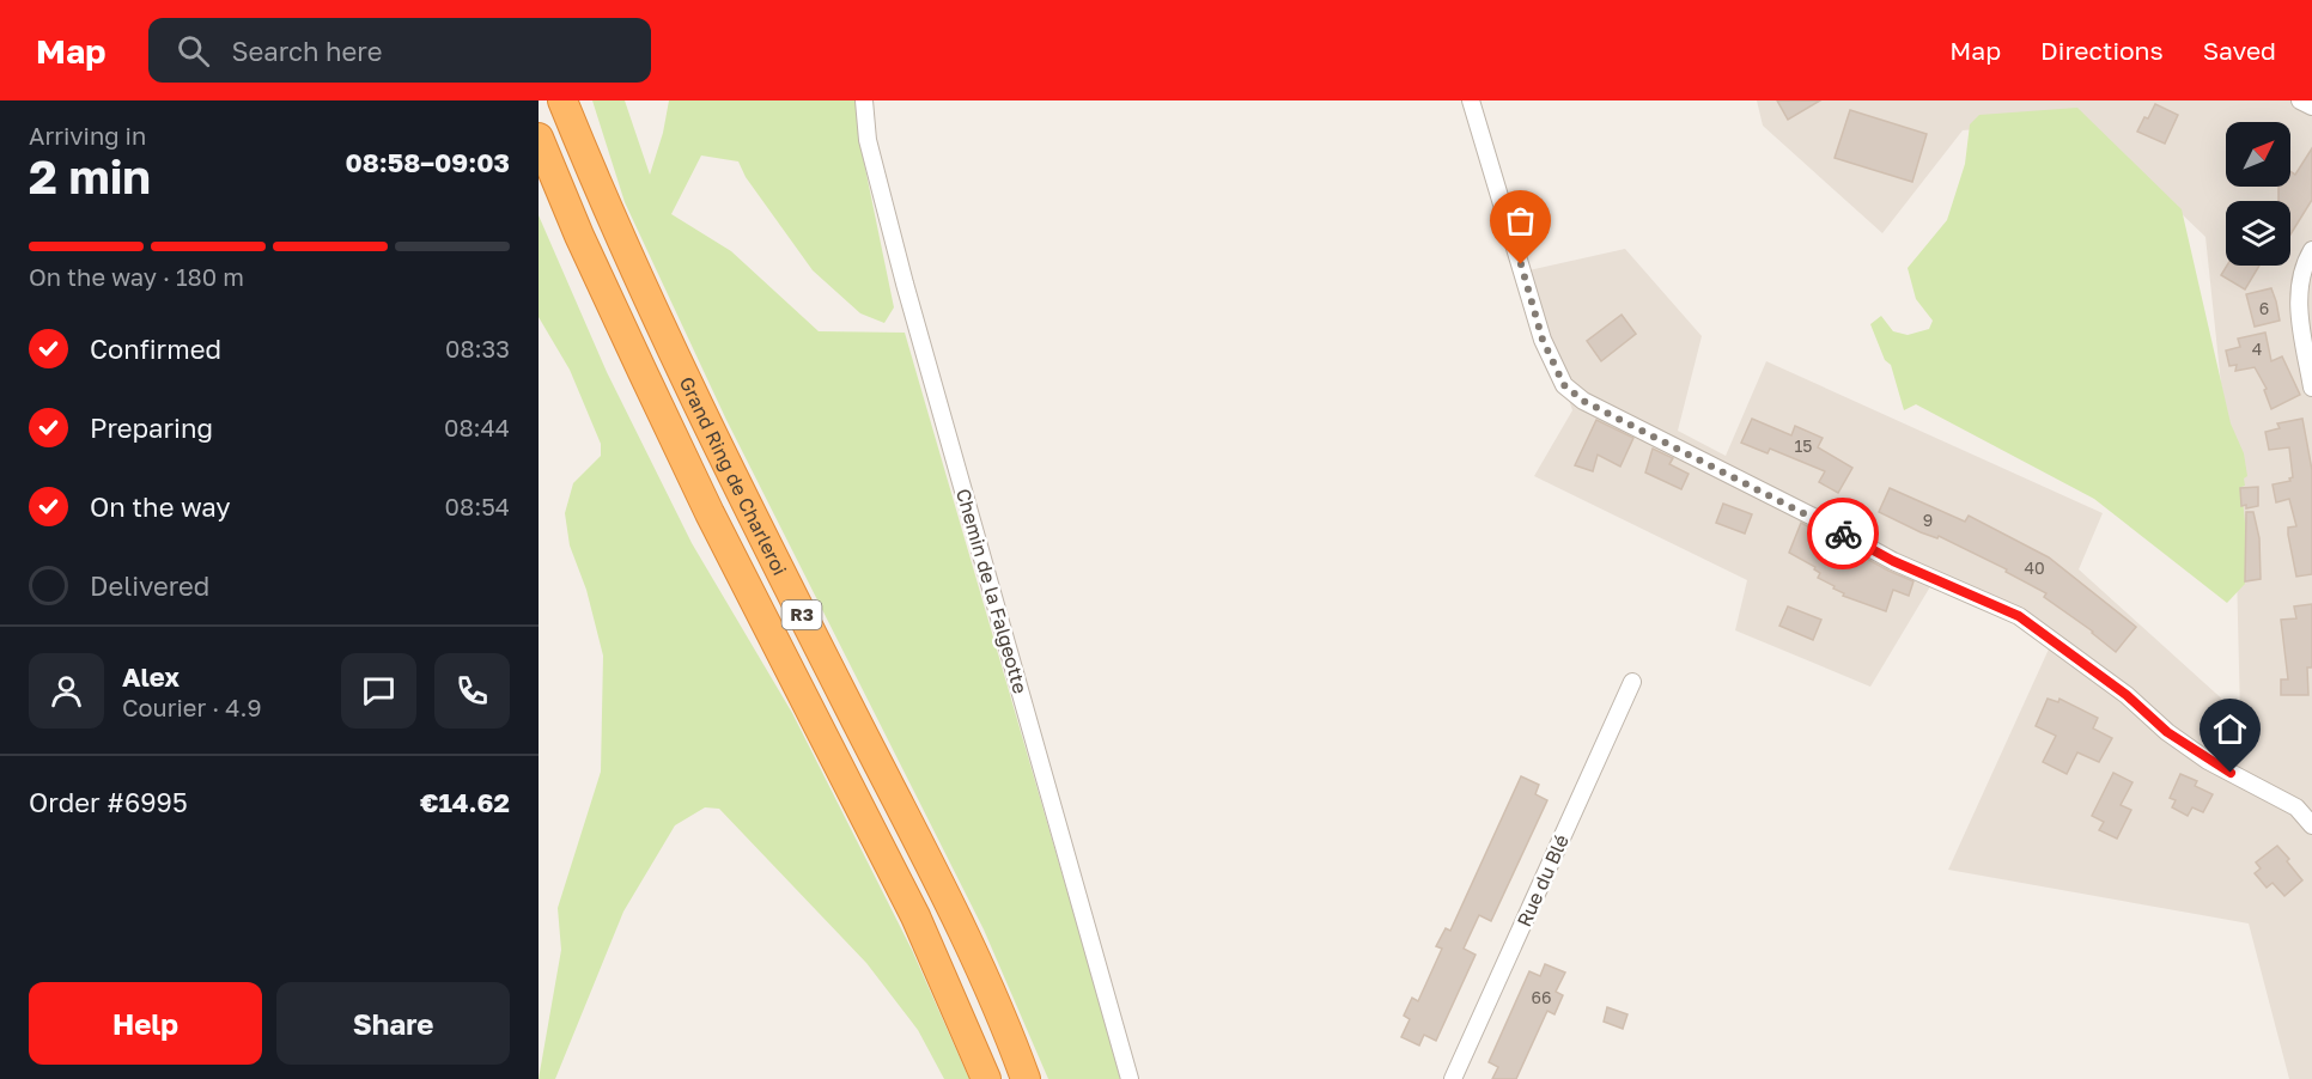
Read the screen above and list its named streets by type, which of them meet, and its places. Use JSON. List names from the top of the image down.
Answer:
{
  "streets": {
    "highway": ["Grand Ring de Charleroi", "R3"],
    "street": ["Chemin de la Falgeotte", "Rue du Blé"]
  },
  "house_numbers": [
    "6",
    "4",
    "15",
    "9",
    "40",
    "66"
  ],
  "north": "top right",
  "page": {
    "header": "Map",
    "search": "Search here",
    "nav": ["Map", "Directions", "Saved"],
    "heading": ["2 min", "Arriving in", "08:58–09:03"],
    "panel": [
      "Alex",
      "Courier · 4.9",
      "Order #6995",
      "€14.62"
    ],
    "bar": "On the way · 180 m",
    "list": [
      ["Confirmed", "08:33"],
      ["Preparing", "08:44"],
      ["On the way", "08:54"],
      "Delivered"
    ],
    "buttons": ["Help", "Share"]
  }
}
